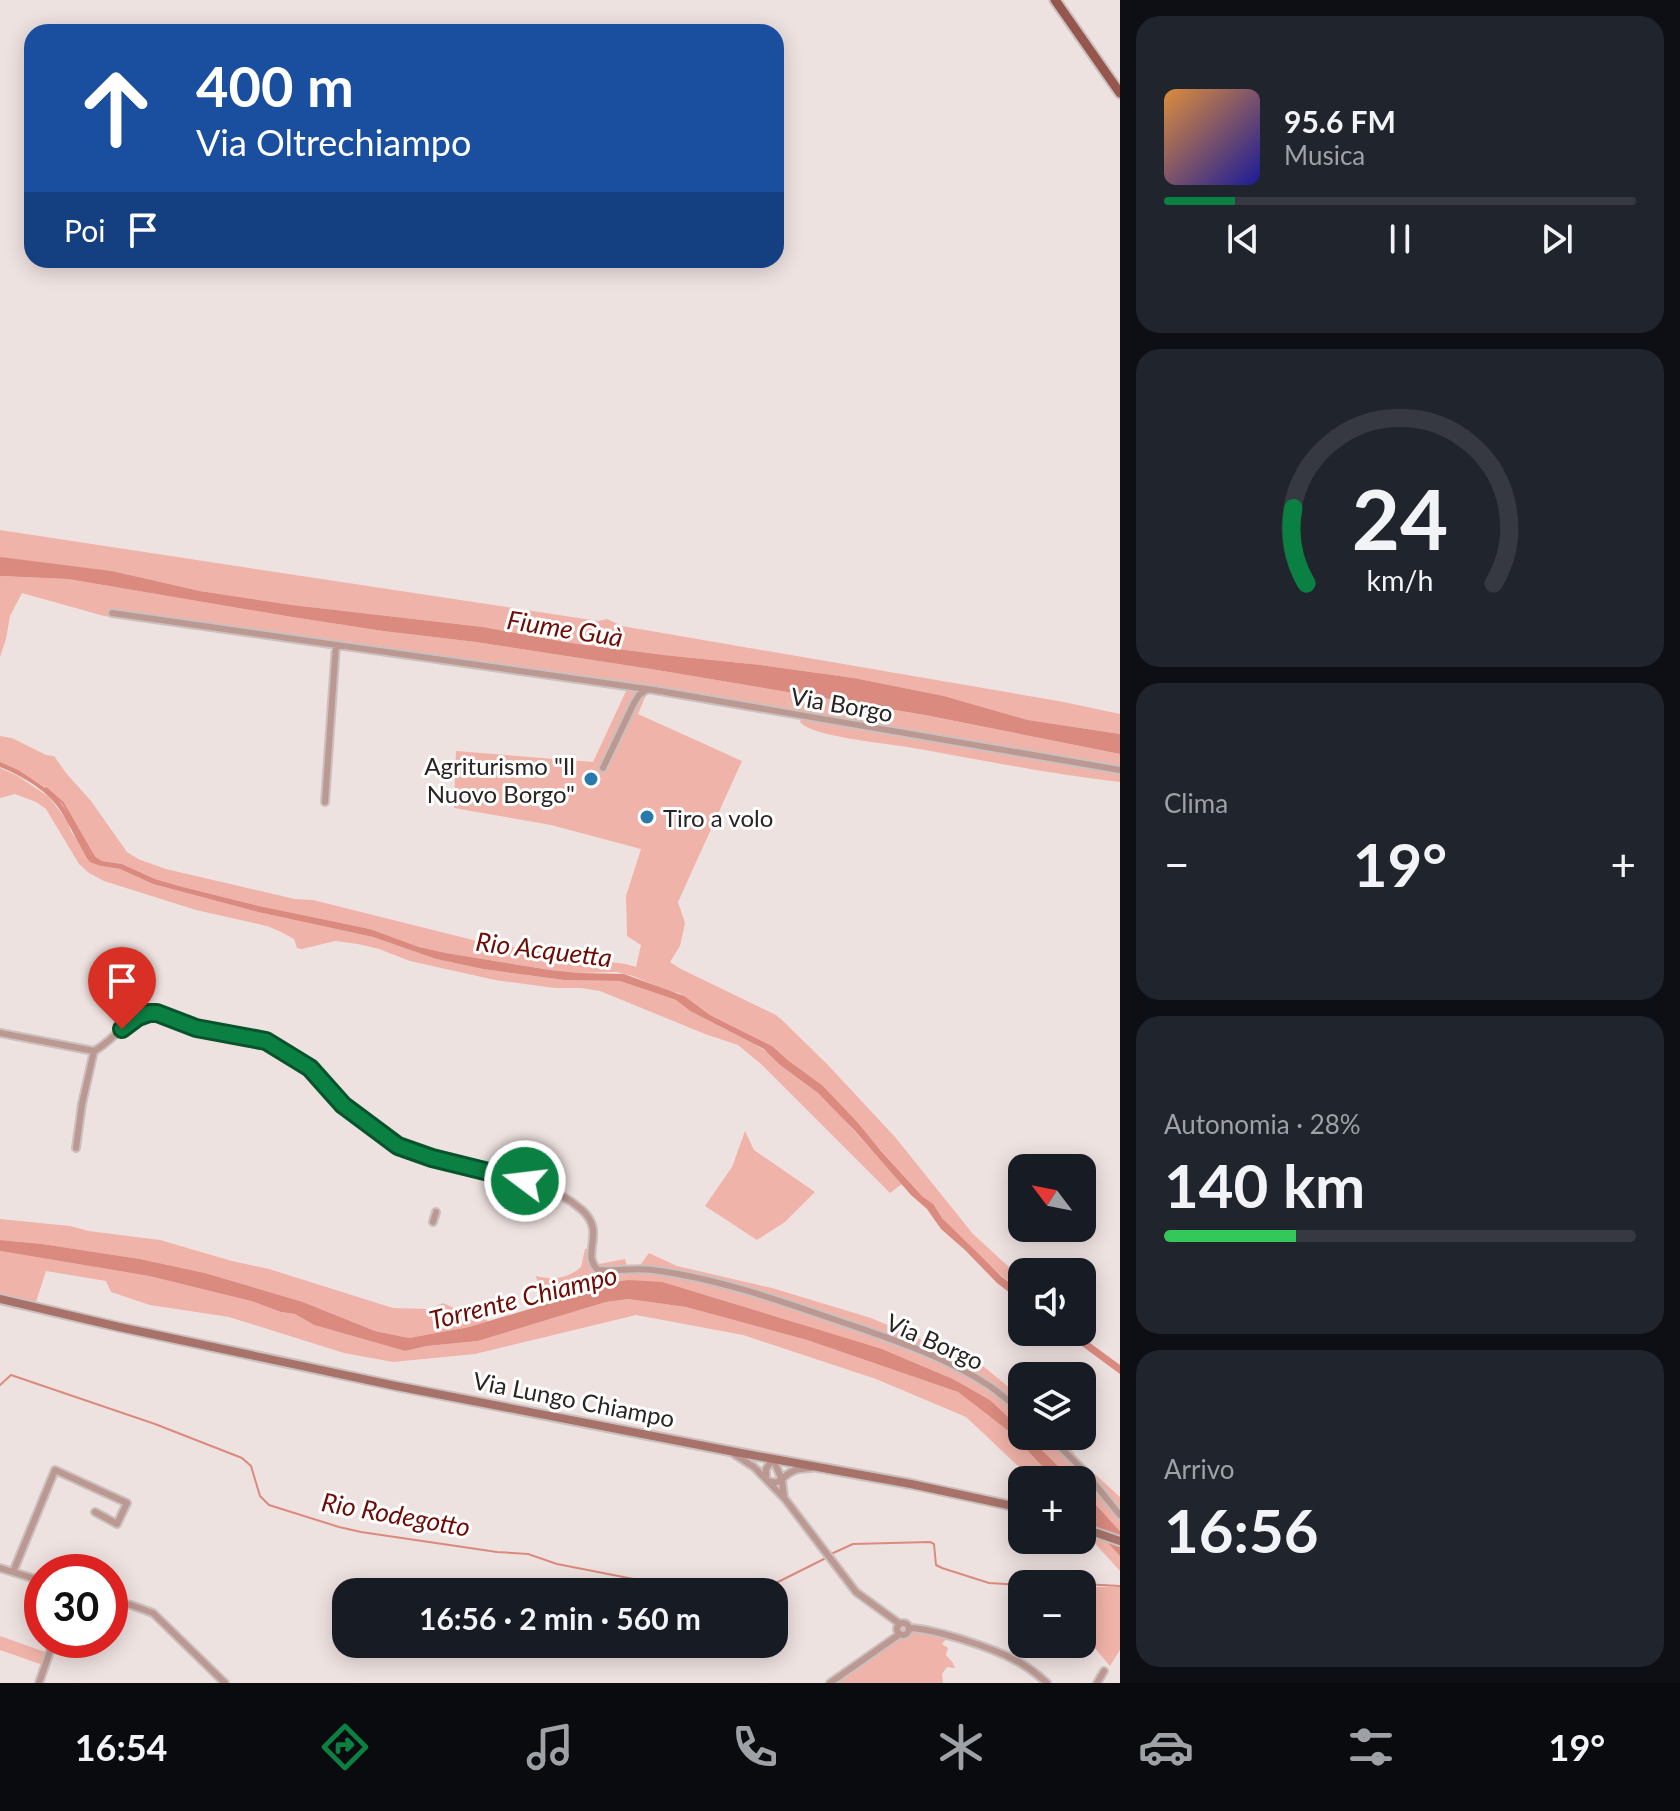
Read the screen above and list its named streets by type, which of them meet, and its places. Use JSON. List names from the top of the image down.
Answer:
{
  "streets": {
    "main road": ["Via Lungo Chiampo"],
    "street": ["Via Borgo"]
  },
  "water": [
    "Fiume Guà",
    "Rio Acquetta",
    "Torrente Chiampo",
    "Rio Rodegotto"
  ],
  "places": ["Agriturismo \"Il Nuovo Borgo\"", "Tiro a volo"],
  "north": "top left",
  "page": {
    "turn": ["400 m", "Via Oltrechiampo"],
    "song": ["95.6 FM", "Musica"],
    "then": "Poi",
    "tile": [
      "Clima",
      ["Autonomia · 28%", "140 km"],
      ["Arrivo", "16:56"]
    ],
    "heat": ["−", "19°", "+"],
    "map_buttons": ["+", "−"],
    "limit": "30",
    "trip": "16:56 · 2 min · 560 m",
    "tabs": ["16:54", "19°"],
    "gauge": ["24", "km/h"]
  }
}
